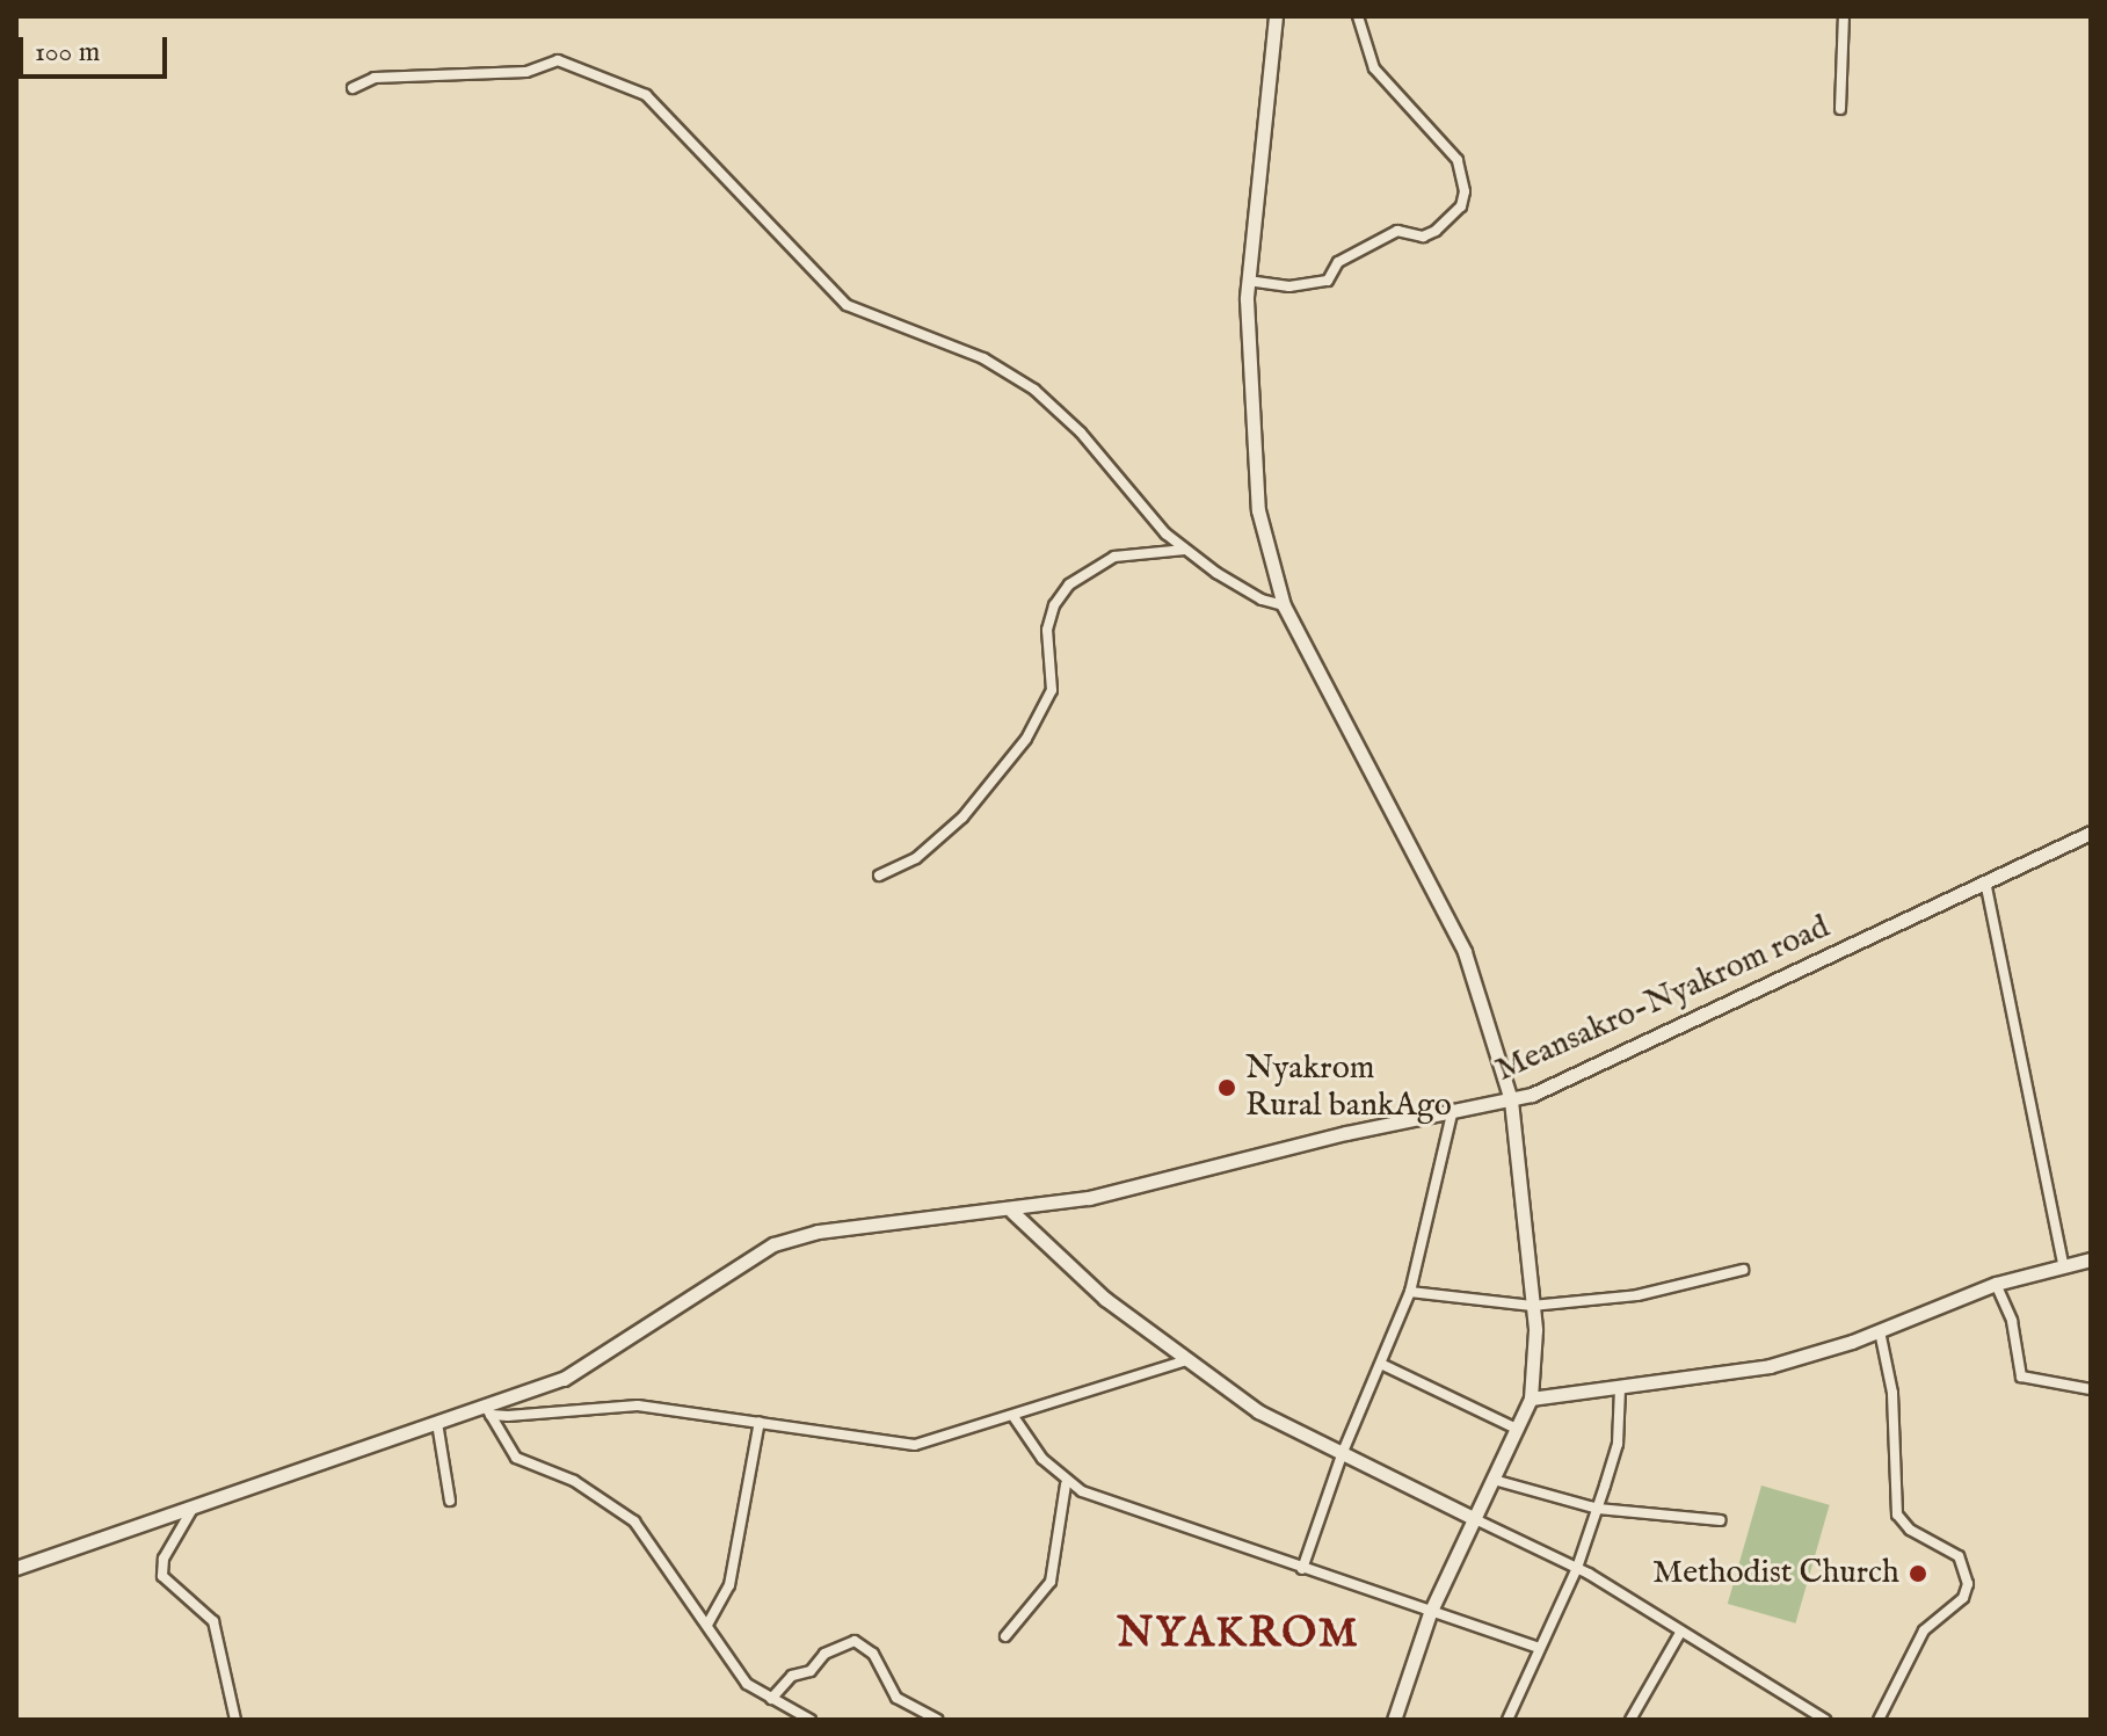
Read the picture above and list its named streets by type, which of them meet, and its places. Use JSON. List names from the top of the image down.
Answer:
{
  "streets": {
    "street": ["Meansakro-Nyakrom road"]
  },
  "districts": ["NYAKROM"],
  "places": ["Nyakrom Rural bankAgo", "Methodist Church"],
  "scale_bar": "100 m"
}
